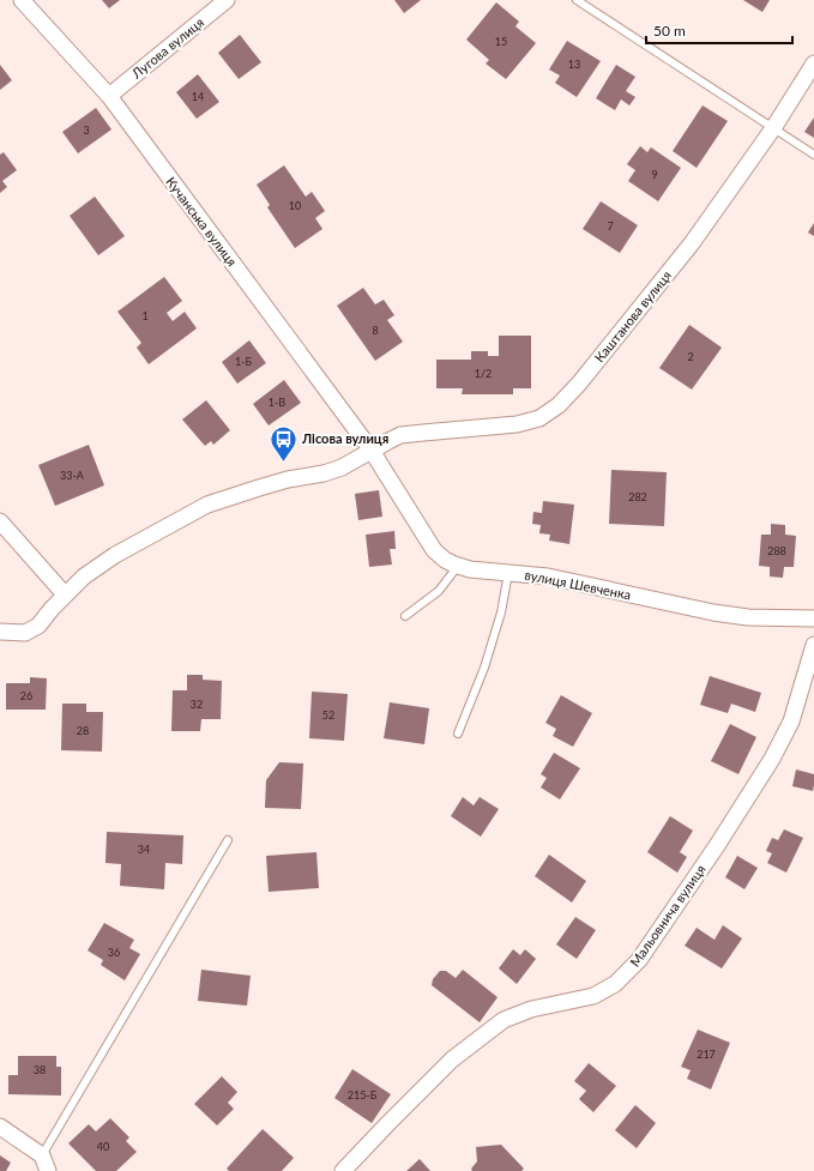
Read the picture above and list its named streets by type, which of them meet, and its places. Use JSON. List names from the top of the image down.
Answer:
{
  "streets": {
    "street": [
      "Лугова вулиця",
      "Кучанська вулиця",
      "Каштанова вулиця",
      "вулиця Шевченка",
      "Мальовнича вулиця"
    ]
  },
  "crossings": [
    ["Лугова вулиця", "Кучанська вулиця"],
    ["Кучанська вулиця", "Каштанова вулиця"],
    ["Кучанська вулиця", "вулиця Шевченка"],
    ["Каштанова вулиця", "вулиця Шевченка"]
  ],
  "places": {
    "bus stop": ["Лісова вулиця"]
  },
  "house_numbers": [
    "15",
    "13",
    "14",
    "3",
    "9",
    "10",
    "7",
    "1",
    "8",
    "2",
    "1-Б",
    "1/2",
    "1-В",
    "33-А",
    "282",
    "288",
    "26",
    "32",
    "52",
    "28",
    "34",
    "36",
    "217",
    "38",
    "215-Б",
    "40"
  ],
  "scale_bar": "50 m"
}
